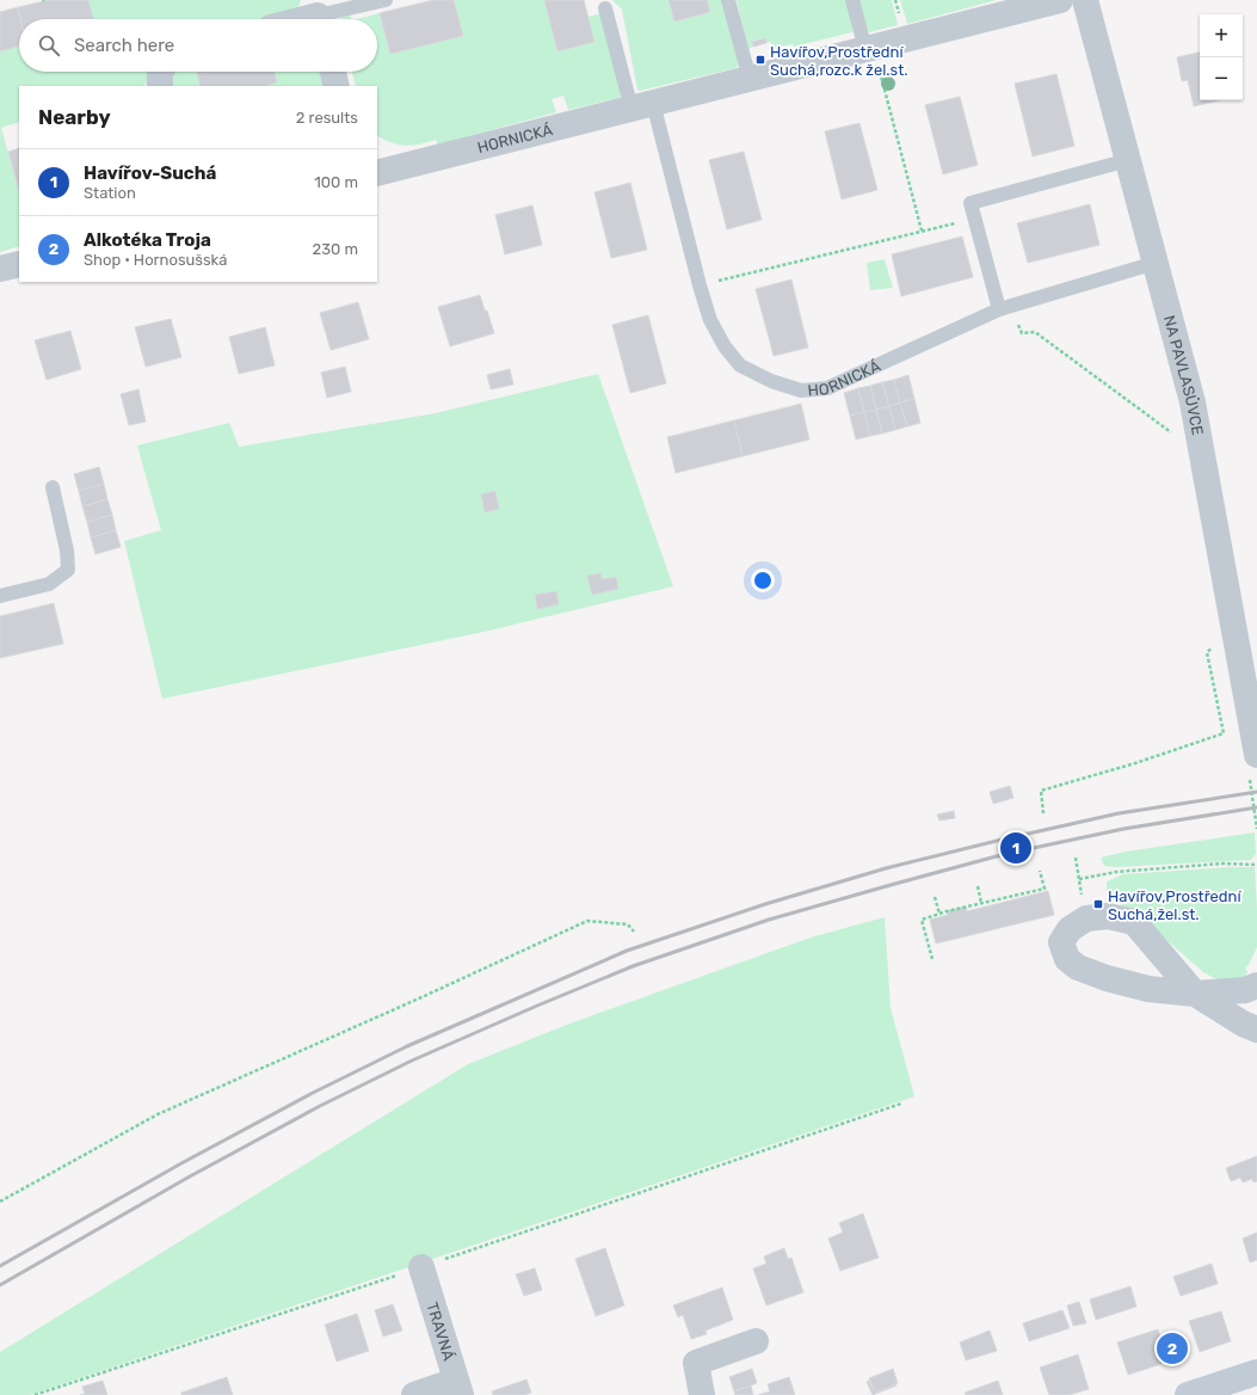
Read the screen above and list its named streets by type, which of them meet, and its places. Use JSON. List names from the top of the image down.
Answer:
{
  "streets": {
    "street": ["HORNICKÁ", "NA PAVLASŮVCE", "TRAVNÁ"]
  },
  "crossings": [
    ["HORNICKÁ", "NA PAVLASŮVCE"]
  ],
  "places": {
    "transit": ["Havířov,Prostřední Suchá,rozc.k žel.st.", "Havířov,Prostřední Suchá,žel.st."]
  },
  "page": {
    "map_buttons": ["+", "−"],
    "search": "Search here",
    "heading": ["Nearby", "2 results"],
    "list": [
      {
        "mark": "1",
        "name": "Havířov-Suchá",
        "note": "Station",
        "value": "100 m"
      },
      {
        "mark": "2",
        "name": "Alkotéka Troja",
        "note": "Shop · Hornosušská",
        "value": "230 m"
      }
    ],
    "pins": ["1", "2"]
  }
}
